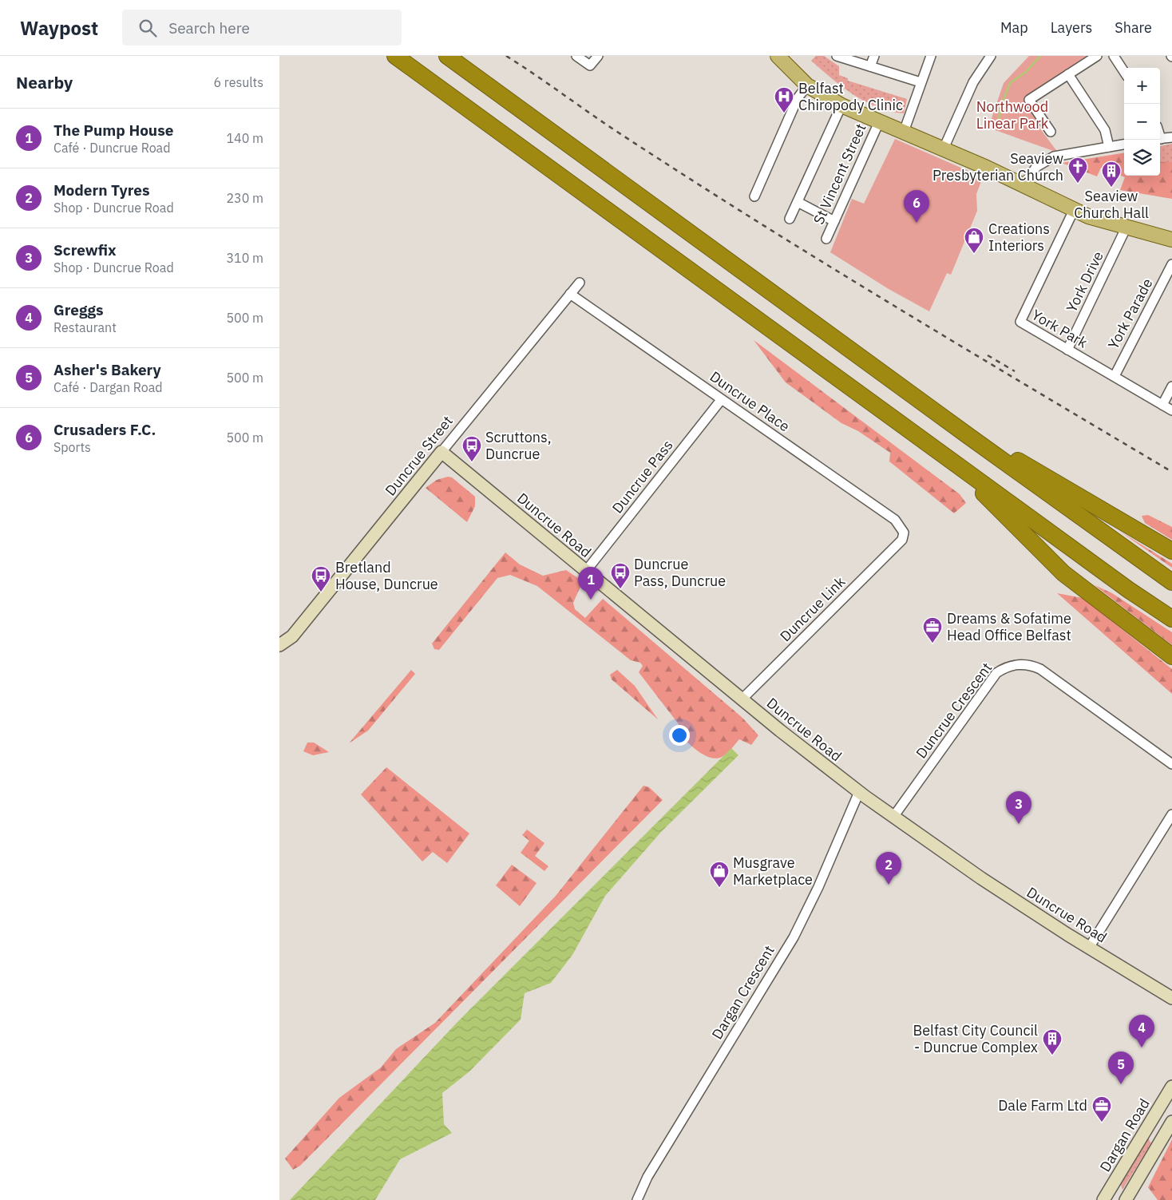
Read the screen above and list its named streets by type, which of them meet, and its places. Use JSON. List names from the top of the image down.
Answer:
{
  "streets": {
    "street": [
      "St Vincent Street",
      "York Drive",
      "York Parade",
      "York Park",
      "Duncrue Place",
      "Duncrue Street",
      "Duncrue Pass",
      "Duncrue Road",
      "Duncrue Link",
      "Duncrue Crescent",
      "Dargan Crescent",
      "Dargan Road"
    ]
  },
  "crossings": [
    ["York Drive", "York Park"],
    ["York Parade", "York Park"],
    ["Duncrue Place", "Duncrue Street"],
    ["Duncrue Place", "Duncrue Pass"],
    ["Duncrue Place", "Duncrue Link"],
    ["Duncrue Street", "Duncrue Road"],
    ["Duncrue Pass", "Duncrue Road"],
    ["Duncrue Road", "Duncrue Link"],
    ["Duncrue Road", "Duncrue Crescent"],
    ["Duncrue Road", "Dargan Crescent"]
  ],
  "parks": ["Northwood Linear Park"],
  "places": {
    "hospital": ["Belfast Chiropody Clinic"],
    "church": ["Seaview Presbyterian Church"],
    "building": ["Seaview Church Hall", "Belfast City Council - Duncrue Complex"],
    "shop": ["Creations Interiors", "Musgrave Marketplace"],
    "bus stop": ["Scruttons, Duncrue", "Duncrue Pass, Duncrue", "Bretland House, Duncrue"],
    "office": ["Dreams & Sofatime Head Office Belfast", "Dale Farm Ltd"]
  },
  "page": {
    "header": "Waypost",
    "search": "Search here",
    "nav": ["Map", "Layers", "Share"],
    "heading": ["Nearby", "6 results"],
    "map_buttons": ["+", "−"],
    "list": [
      {
        "mark": "1",
        "name": "The Pump House",
        "note": "Café · Duncrue Road",
        "value": "140 m"
      },
      {
        "mark": "2",
        "name": "Modern Tyres",
        "note": "Shop · Duncrue Road",
        "value": "230 m"
      },
      {
        "mark": "3",
        "name": "Screwfix",
        "note": "Shop · Duncrue Road",
        "value": "310 m"
      },
      {
        "mark": "4",
        "name": "Greggs",
        "note": "Restaurant",
        "value": "500 m"
      },
      {
        "mark": "5",
        "name": "Asher's Bakery",
        "note": "Café · Dargan Road",
        "value": "500 m"
      },
      {
        "mark": "6",
        "name": "Crusaders F.C.",
        "note": "Sports",
        "value": "500 m"
      }
    ],
    "pins": [
      "6",
      "1",
      "3",
      "2",
      "4",
      "5"
    ]
  }
}
